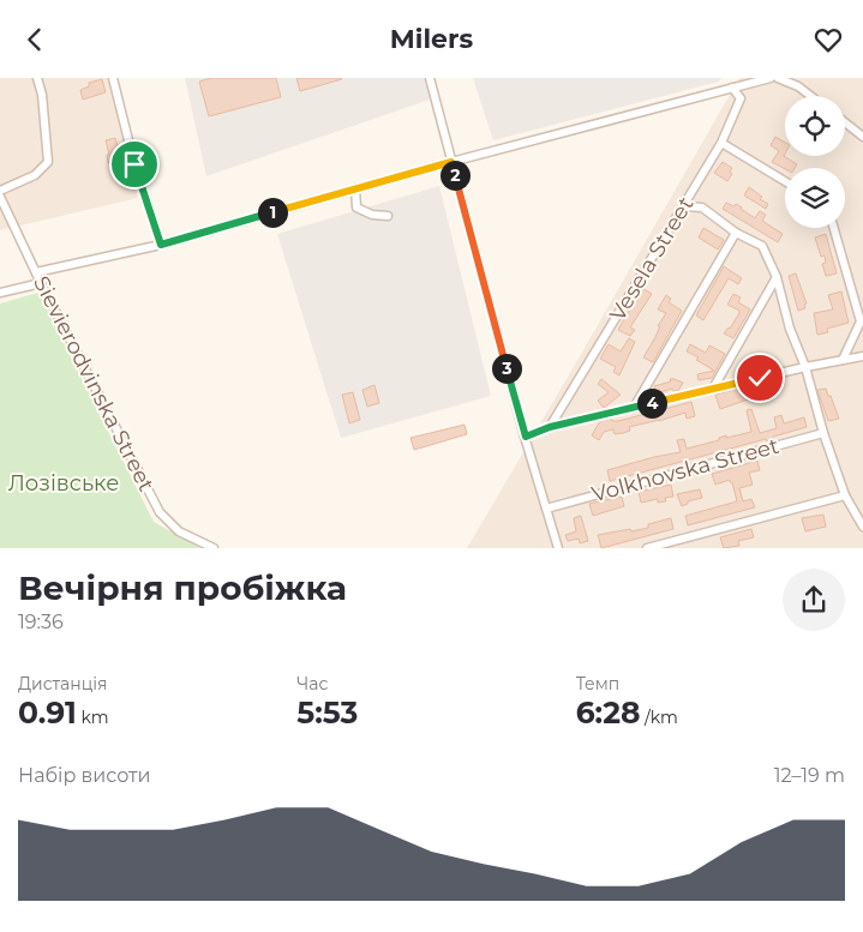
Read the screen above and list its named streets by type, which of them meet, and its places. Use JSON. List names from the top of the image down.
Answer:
{
  "streets": {
    "street": ["Vesela Street", "Sievierodvinska Street", "Volkhovska Street"]
  },
  "parks": ["Лозівське"],
  "page": {
    "header": "Milers",
    "pins": [
      "2",
      "1",
      "3",
      "4"
    ],
    "heading": ["Вечірня пробіжка", "19:36"],
    "stats": [
      ["Дистанція", "0.91 km"],
      ["Час", "5:53"],
      ["Темп", "6:28 /km"]
    ],
    "chart": ["Набір висоти", "12–19 m"]
  }
}
